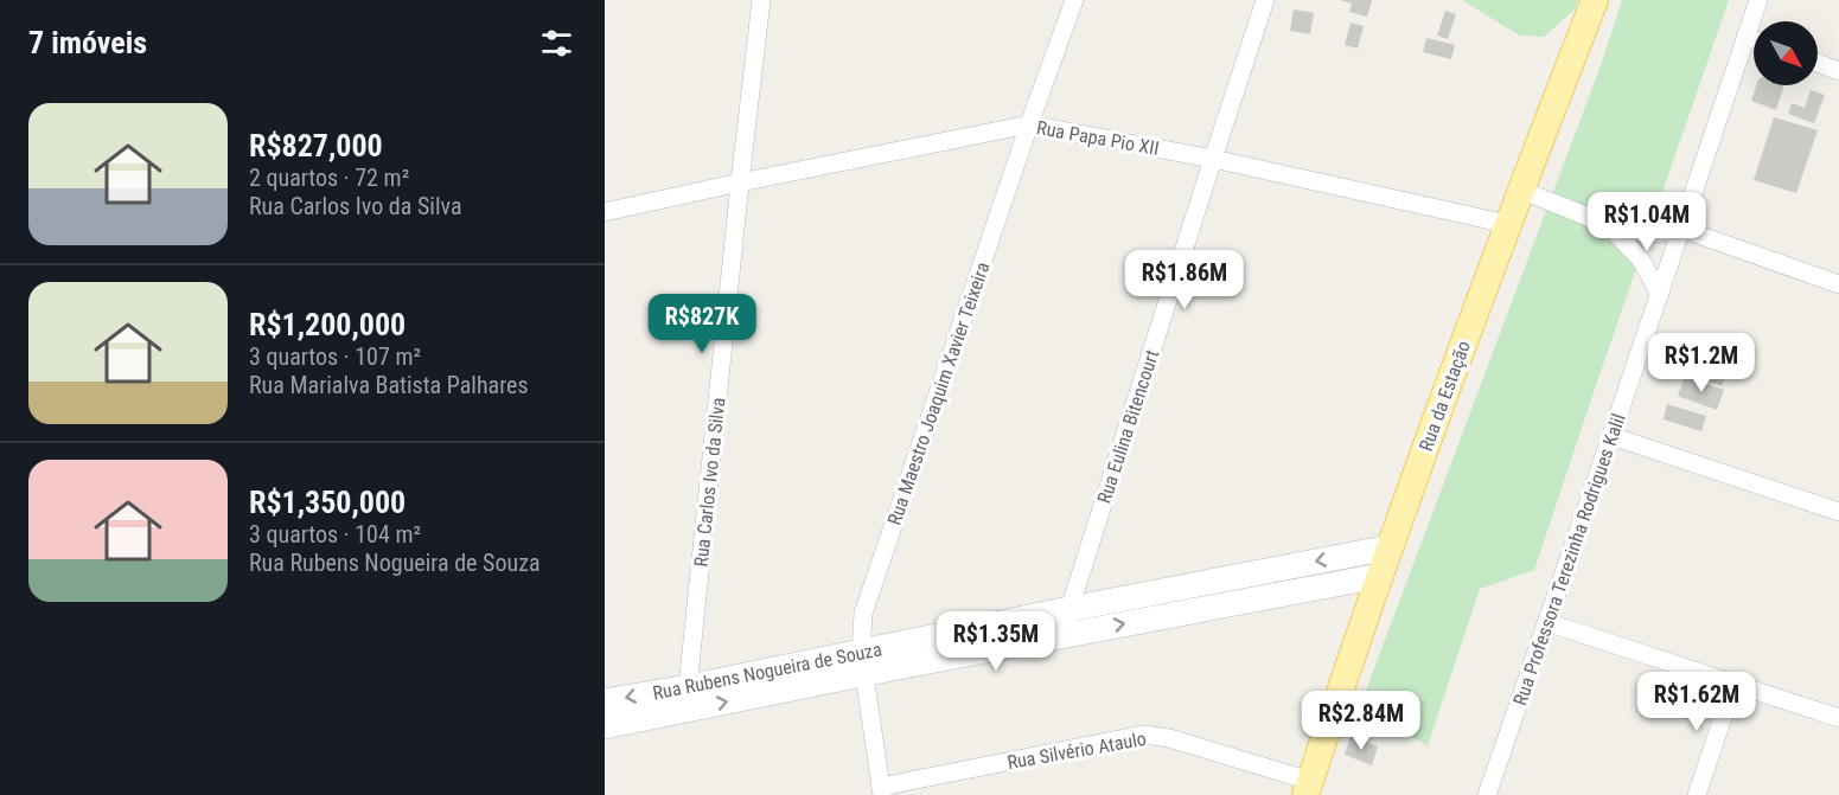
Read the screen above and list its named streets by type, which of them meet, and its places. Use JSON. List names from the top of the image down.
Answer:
{
  "streets": {
    "main road": ["Rua da Estação"],
    "street": [
      "Rua Papa Pio XII",
      "Rua Maestro Joaquim Xavier Teixeira",
      "Rua Eulina Bitencourt",
      "Rua Carlos Ivo da Silva",
      "Rua Professora Terezinha Rodrigues Kalil",
      "Rua Rubens Nogueira de Souza",
      "Rua Silvério Ataulo"
    ]
  },
  "crossings": [
    ["Rua Papa Pio XII", "Rua Maestro Joaquim Xavier Teixeira"],
    ["Rua Papa Pio XII", "Rua da Estação"],
    ["Rua Papa Pio XII", "Rua Eulina Bitencourt"],
    ["Rua Papa Pio XII", "Rua Carlos Ivo da Silva"],
    ["Rua Maestro Joaquim Xavier Teixeira", "Rua Rubens Nogueira de Souza"],
    ["Rua Maestro Joaquim Xavier Teixeira", "Rua Silvério Ataulo"],
    ["Rua da Estação", "Rua Rubens Nogueira de Souza"],
    ["Rua da Estação", "Rua Silvério Ataulo"],
    ["Rua Eulina Bitencourt", "Rua Rubens Nogueira de Souza"],
    ["Rua Carlos Ivo da Silva", "Rua Rubens Nogueira de Souza"]
  ],
  "north": "bottom right",
  "page": {
    "heading": "7 imóveis",
    "list": [
      {
        "name": "R$827,000",
        "note": "2 quartos · 72 m² · Rua Carlos Ivo da Silva"
      },
      {
        "name": "R$1,200,000",
        "note": "3 quartos · 107 m² · Rua Marialva Batista Palhares"
      },
      {
        "name": "R$1,350,000",
        "note": "3 quartos · 104 m² · Rua Rubens Nogueira de Souza"
      }
    ],
    "price": [
      "R$1.04M",
      "R$1.86M",
      "R$827K",
      "R$1.2M",
      "R$1.35M",
      "R$1.62M",
      "R$2.84M"
    ]
  }
}
